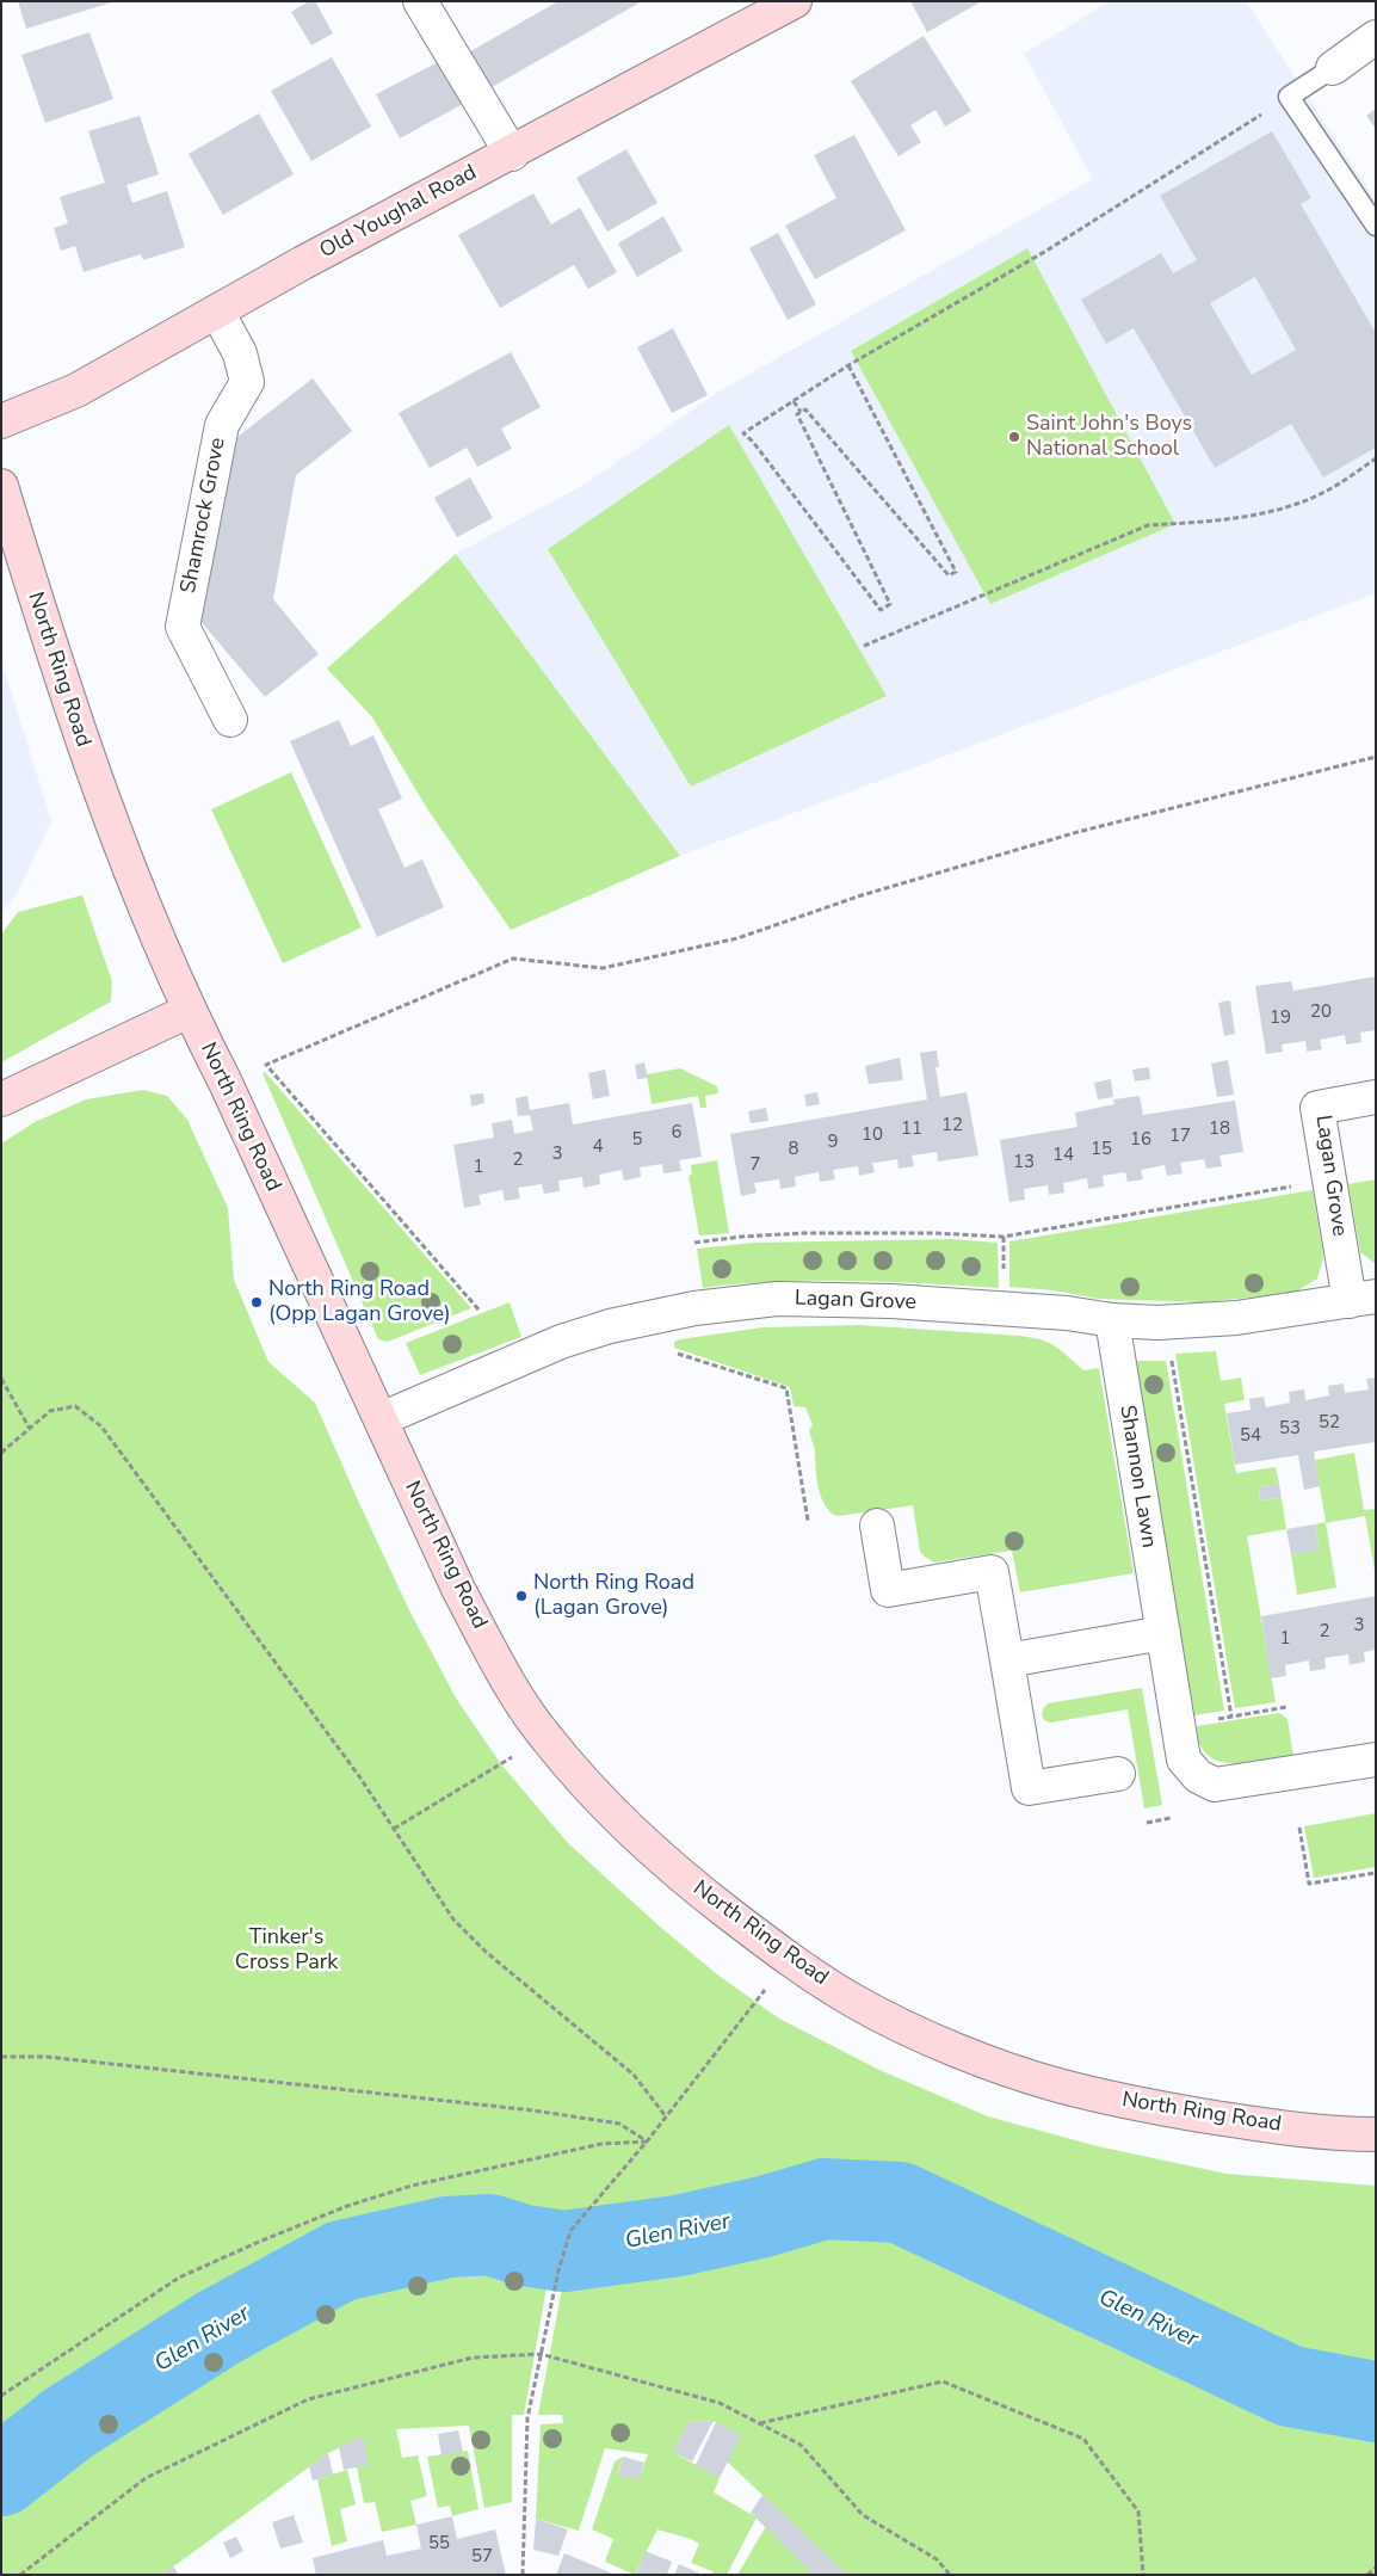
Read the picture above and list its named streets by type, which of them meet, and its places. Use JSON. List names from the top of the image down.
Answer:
{
  "streets": {
    "main road": ["Old Youghal Road", "North Ring Road"],
    "street": ["Shamrock Grove", "Lagan Grove", "Shannon Lawn"]
  },
  "crossings": [
    ["Old Youghal Road", "Shamrock Grove"],
    ["North Ring Road", "Lagan Grove"],
    ["Lagan Grove", "Shannon Lawn"]
  ],
  "water": ["Glen River"],
  "parks": ["Tinker's Cross Park"],
  "places": ["Saint John's Boys National School", "North Ring Road (Opp Lagan Grove)", "North Ring Road (Lagan Grove)"],
  "house_numbers": [
    "20",
    "19",
    "12",
    "11",
    "18",
    "6",
    "10",
    "17",
    "5",
    "16",
    "9",
    "4",
    "8",
    "15",
    "3",
    "14",
    "2",
    "13",
    "7",
    "1",
    "52",
    "53",
    "54",
    "3",
    "2",
    "1",
    "55",
    "57"
  ]
}
